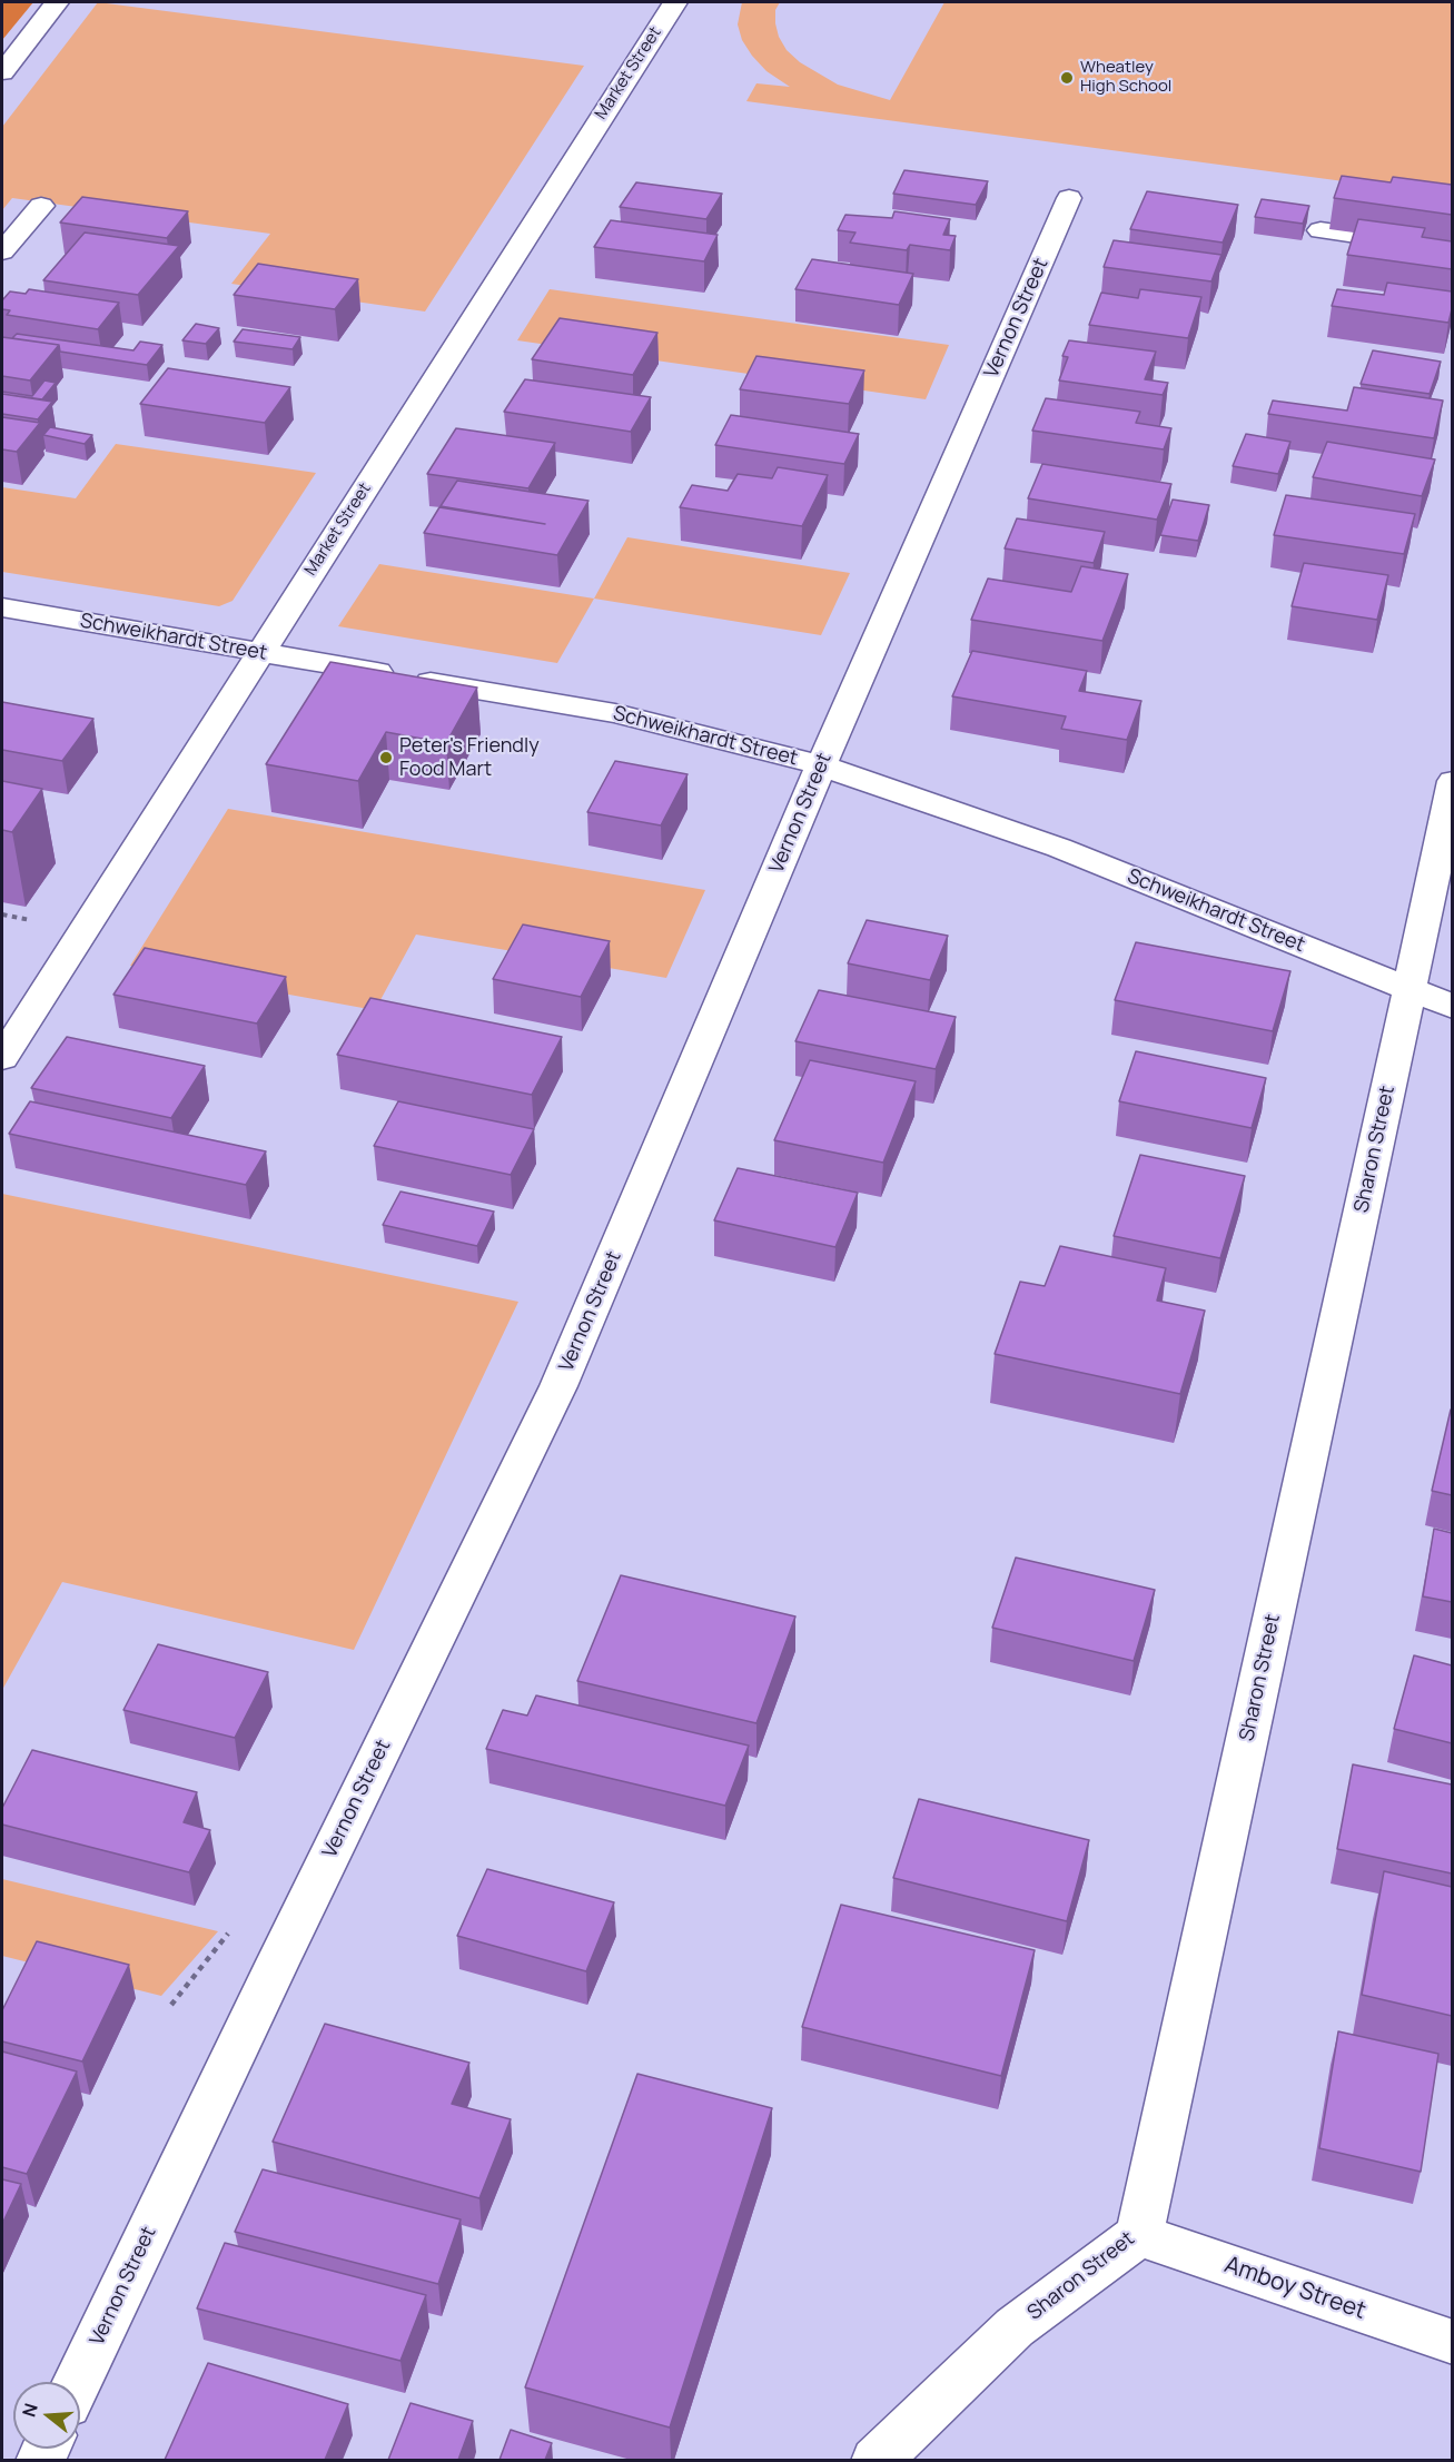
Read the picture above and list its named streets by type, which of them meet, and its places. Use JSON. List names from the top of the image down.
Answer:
{
  "streets": {
    "street": [
      "Market Street",
      "Vernon Street",
      "Schweikhardt Street",
      "Sharon Street",
      "Amboy Street"
    ]
  },
  "crossings": [
    ["Market Street", "Schweikhardt Street"],
    ["Vernon Street", "Schweikhardt Street"],
    ["Schweikhardt Street", "Sharon Street"],
    ["Sharon Street", "Amboy Street"]
  ],
  "places": ["Wheatley High School", "Peter's Friendly Food Mart"],
  "north": "left"
}
